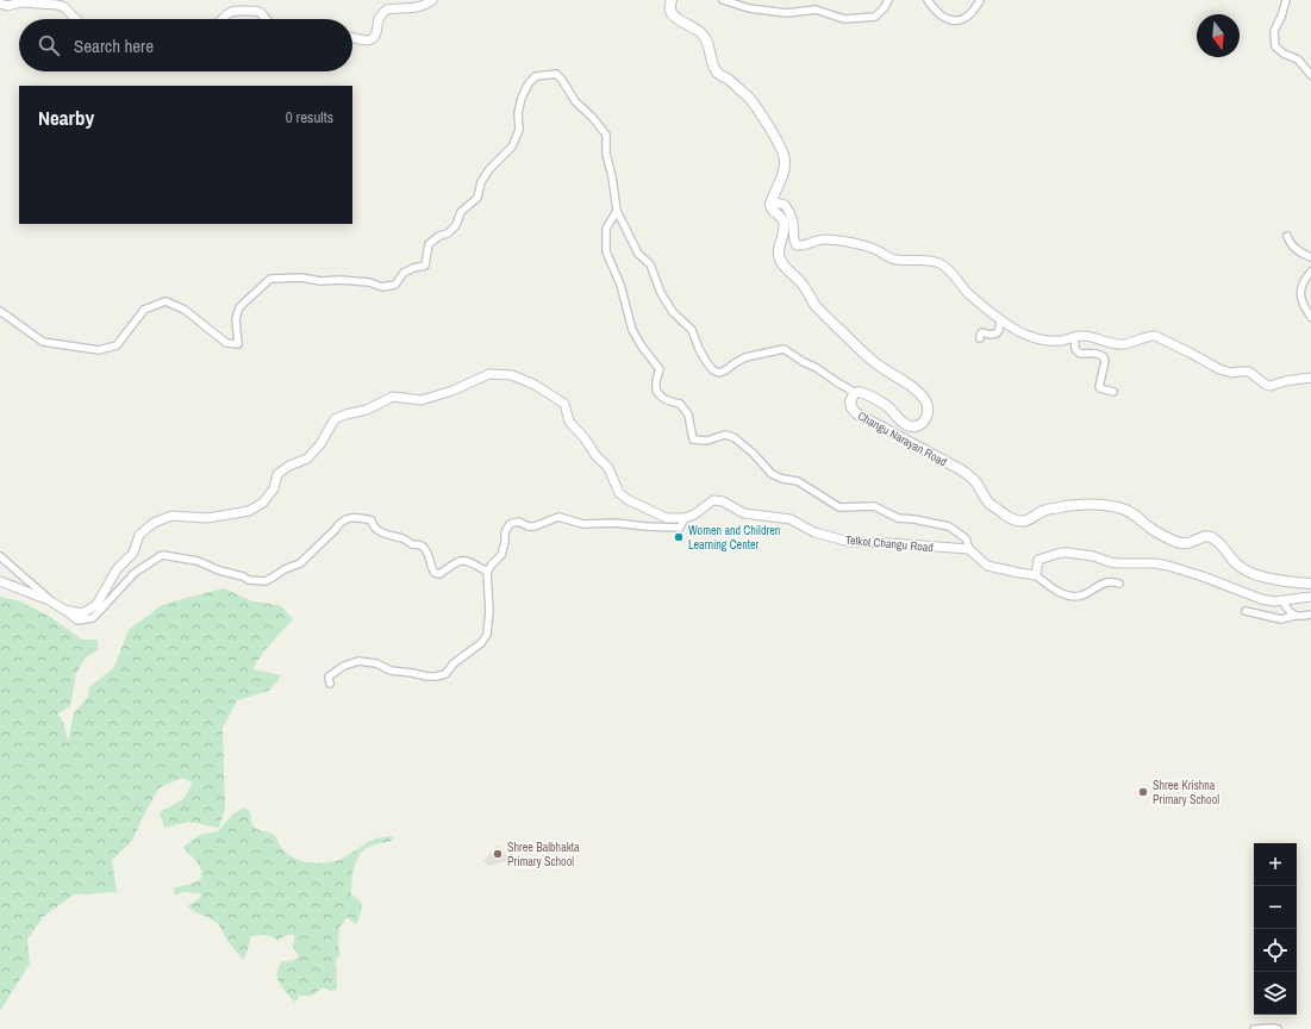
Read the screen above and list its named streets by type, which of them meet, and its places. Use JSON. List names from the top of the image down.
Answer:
{
  "streets": {
    "main road": ["Changu Narayan Road"],
    "street": ["Telkot Changu Road"]
  },
  "places": ["Women and Children Learning Center", "Shree Krishna Primary School", "Shree Balbhakta Primary School"],
  "north": "bottom",
  "page": {
    "search": "Search here",
    "heading": ["Nearby", "0 results"],
    "map_buttons": ["+", "−"]
  }
}
